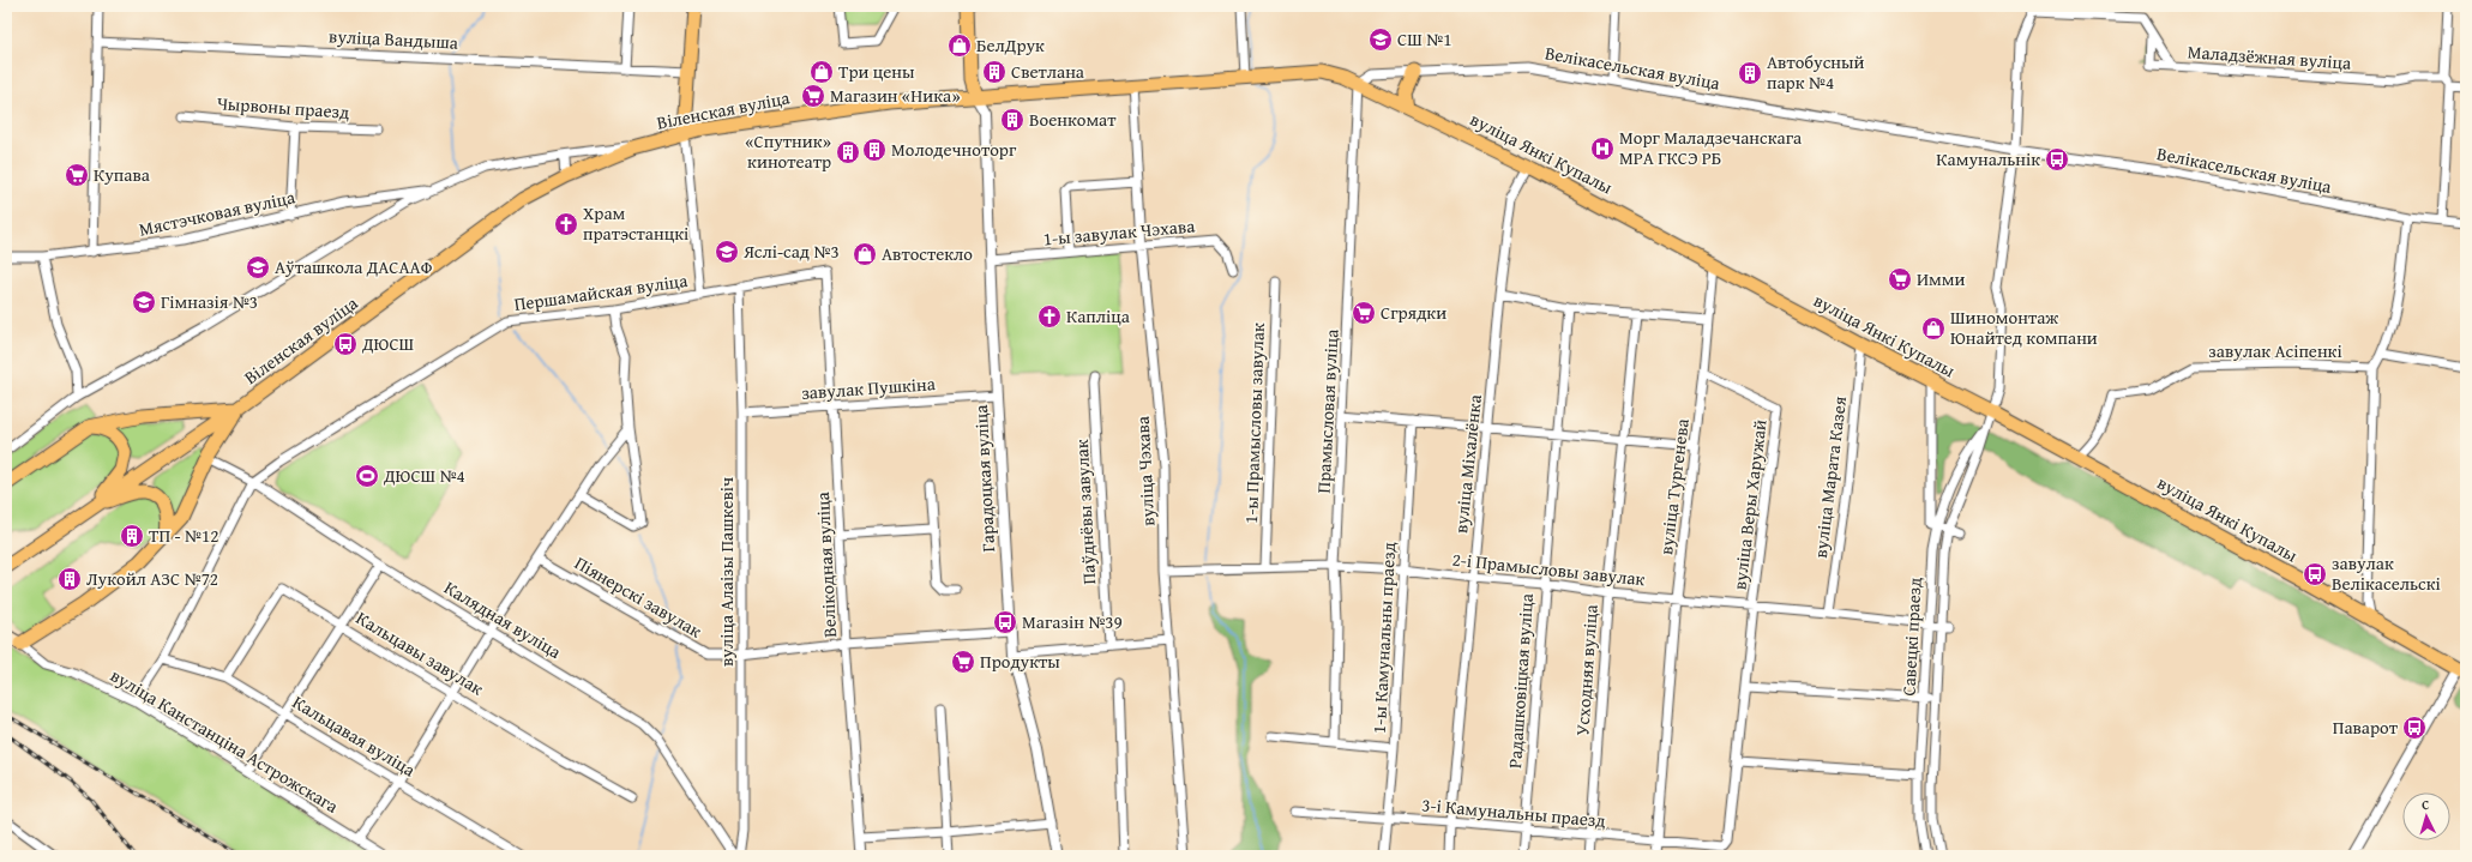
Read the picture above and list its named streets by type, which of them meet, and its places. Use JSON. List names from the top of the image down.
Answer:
{
  "streets": {
    "main road": ["Віленская вуліца", "вуліца Янкі Купалы"],
    "street": [
      "вуліца Вандыша",
      "Маладзёжная вуліца",
      "Велікасельская вуліца",
      "Чырвоны праезд",
      "Мястэчковая вуліца",
      "1-ы завулак Чэхава",
      "Першамайская вуліца",
      "завулак Асіпенкі",
      "завулак Пушкіна",
      "Прамысловая вуліца",
      "1-ы Прамысловы завулак",
      "вуліца Міхалёнка",
      "вуліца Чэхава",
      "вуліца Марата Казея",
      "Гарадоцкая вуліца",
      "вуліца Тургенева",
      "вуліца Веры Харужай",
      "Паўднёвы завулак",
      "Велікодная вуліца",
      "2-і Прамысловы завулак",
      "вуліца Алаізы Пашкевіч",
      "Піянерскі завулак",
      "Калядная вуліца",
      "Савецкі праезд",
      "1-ы Камунальны праезд",
      "Кальцавы завулак",
      "Усходняя вуліца",
      "Радашковіцкая вуліца",
      "Кальцавая вуліца",
      "вуліца Канстанціна Астрожскага",
      "3-і Камунальны праезд"
    ]
  },
  "crossings": [
    ["Велікасельская вуліца", "вуліца Янкі Купалы"],
    ["Велікасельская вуліца", "Прамысловая вуліца"],
    ["Віленская вуліца", "Мястэчковая вуліца"],
    ["Віленская вуліца", "Гарадоцкая вуліца"],
    ["вуліца Янкі Купалы", "завулак Асіпенкі"],
    ["вуліца Янкі Купалы", "Прамысловая вуліца"],
    ["вуліца Янкі Купалы", "вуліца Міхалёнка"],
    ["вуліца Янкі Купалы", "вуліца Марата Казея"],
    ["вуліца Янкі Купалы", "вуліца Тургенева"],
    ["вуліца Янкі Купалы", "Савецкі праезд"],
    ["1-ы завулак Чэхава", "вуліца Чэхава"],
    ["1-ы завулак Чэхава", "Гарадоцкая вуліца"],
    ["Першамайская вуліца", "Велікодная вуліца"],
    ["Першамайская вуліца", "вуліца Алаізы Пашкевіч"],
    ["Першамайская вуліца", "Калядная вуліца"],
    ["завулак Пушкіна", "Гарадоцкая вуліца"],
    ["завулак Пушкіна", "Велікодная вуліца"],
    ["завулак Пушкіна", "вуліца Алаізы Пашкевіч"],
    ["Прамысловая вуліца", "2-і Прамысловы завулак"],
    ["1-ы Прамысловы завулак", "2-і Прамысловы завулак"],
    ["вуліца Міхалёнка", "2-і Прамысловы завулак"],
    ["вуліца Міхалёнка", "3-і Камунальны праезд"],
    ["вуліца Чэхава", "2-і Прамысловы завулак"],
    ["вуліца Марата Казея", "2-і Прамысловы завулак"],
    ["Гарадоцкая вуліца", "Піянерскі завулак"],
    ["вуліца Тургенева", "вуліца Веры Харужай"],
    ["вуліца Тургенева", "2-і Прамысловы завулак"],
    ["вуліца Тургенева", "3-і Камунальны праезд"],
    ["вуліца Веры Харужай", "2-і Прамысловы завулак"],
    ["вуліца Веры Харужай", "3-і Камунальны праезд"],
    ["Велікодная вуліца", "Піянерскі завулак"],
    ["2-і Прамысловы завулак", "Савецкі праезд"],
    ["2-і Прамысловы завулак", "1-ы Камунальны праезд"],
    ["2-і Прамысловы завулак", "Усходняя вуліца"],
    ["2-і Прамысловы завулак", "Радашковіцкая вуліца"],
    ["вуліца Алаізы Пашкевіч", "Піянерскі завулак"],
    ["1-ы Камунальны праезд", "3-і Камунальны праезд"],
    ["Кальцавы завулак", "Кальцавая вуліца"],
    ["Усходняя вуліца", "3-і Камунальны праезд"],
    ["Радашковіцкая вуліца", "3-і Камунальны праезд"]
  ],
  "places": {
    "school or university": [
      "СШ №1",
      "Яслі-сад №3",
      "Аўташкола ДАСААФ",
      "Гімназія №3"
    ],
    "shop": [
      "БелДрук",
      "Три цены",
      "Автостекло",
      "Шиномонтаж Юнайтед компани"
    ],
    "building": [
      "Светлана",
      "Автобусный парк №4",
      "Военкомат",
      "Молодечноторг",
      "«Спутник» кинотеатр",
      "ТП - №12",
      "Лукойл АЗС №72"
    ],
    "supermarket": [
      "Магазин «Ника»",
      "Купава",
      "Имми",
      "Сгрядки",
      "Продукты"
    ],
    "hospital": ["Морг Маладзечанскага МРА ГКСЭ РБ"],
    "bus stop": [
      "Камунальнік",
      "ДЮСШ",
      "завулак Велікасельскі",
      "Магазін №39",
      "Паварот"
    ],
    "church": ["Храм пратэстанцкі", "Капліца"],
    "sports": ["ДЮСШ №4"]
  },
  "north": "top"
}
